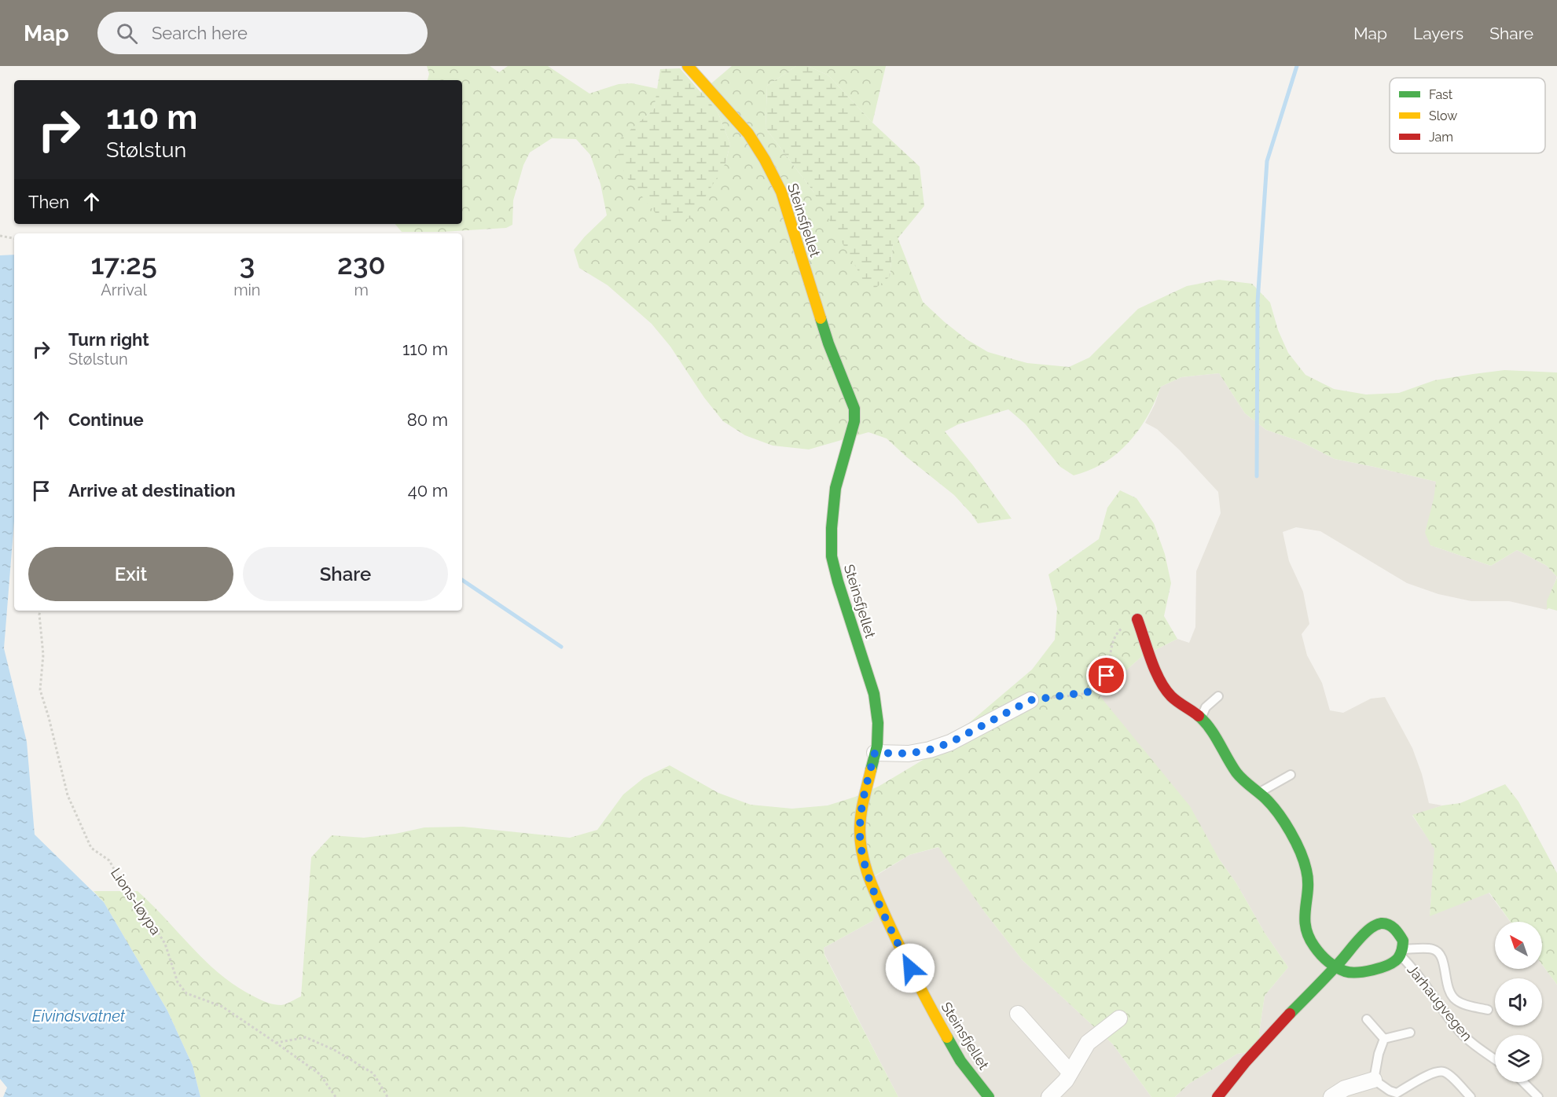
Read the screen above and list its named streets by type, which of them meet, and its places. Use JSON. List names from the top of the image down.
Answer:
{
  "streets": {
    "street": ["Steinsfjellet"],
    "lane": ["Jarhaugvegen"],
    "path": ["Lions-løypa"]
  },
  "water": ["Eivindsvatnet"],
  "legend": ["Fast", "Slow", "Jam"],
  "north": "top left",
  "page": {
    "header": "Map",
    "search": "Search here",
    "nav": ["Map", "Layers", "Share"],
    "turn": ["110 m", "Stølstun"],
    "then": "Then",
    "eta": [
      "17:25",
      "Arrival",
      "3",
      "min",
      "230",
      "m"
    ],
    "list": [
      {
        "name": "Turn right",
        "note": "Stølstun",
        "value": "110 m"
      },
      {
        "name": "Continue",
        "value": "80 m"
      },
      {
        "name": "Arrive at destination",
        "value": "40 m"
      }
    ],
    "buttons": ["Exit", "Share"]
  }
}
